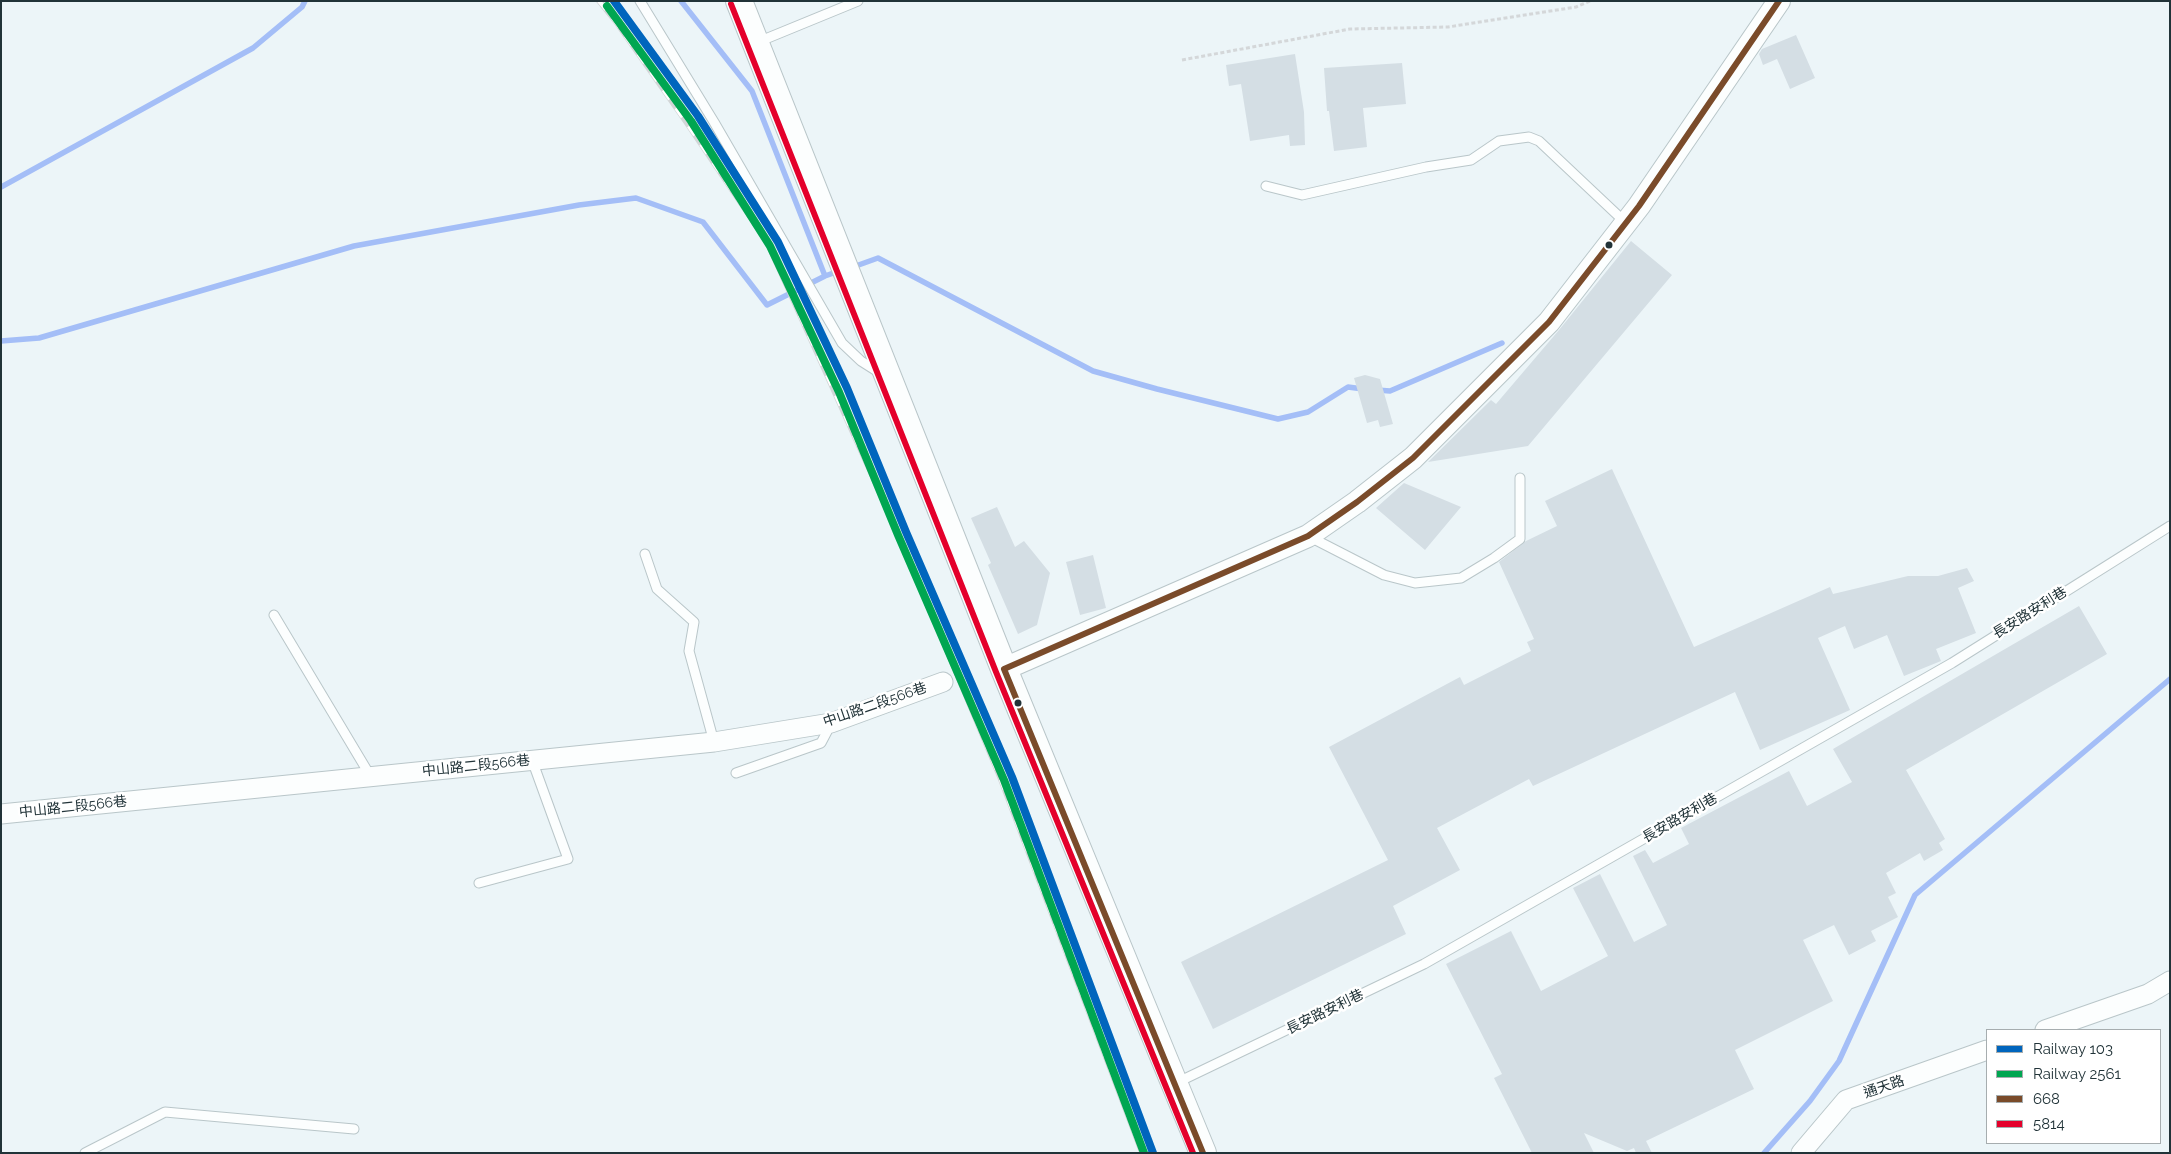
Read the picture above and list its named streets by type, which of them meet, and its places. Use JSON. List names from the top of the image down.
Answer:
{
  "streets": {
    "street": ["中山路二段566巷", "通天路"],
    "lane": ["長安路安利巷"]
  },
  "lines": [
    "rail line 103",
    "transit line 668",
    "transit line 5814",
    "rail line 2561"
  ],
  "legend": [
    "Railway 103",
    "Railway 2561",
    "668",
    "5814"
  ]
}
